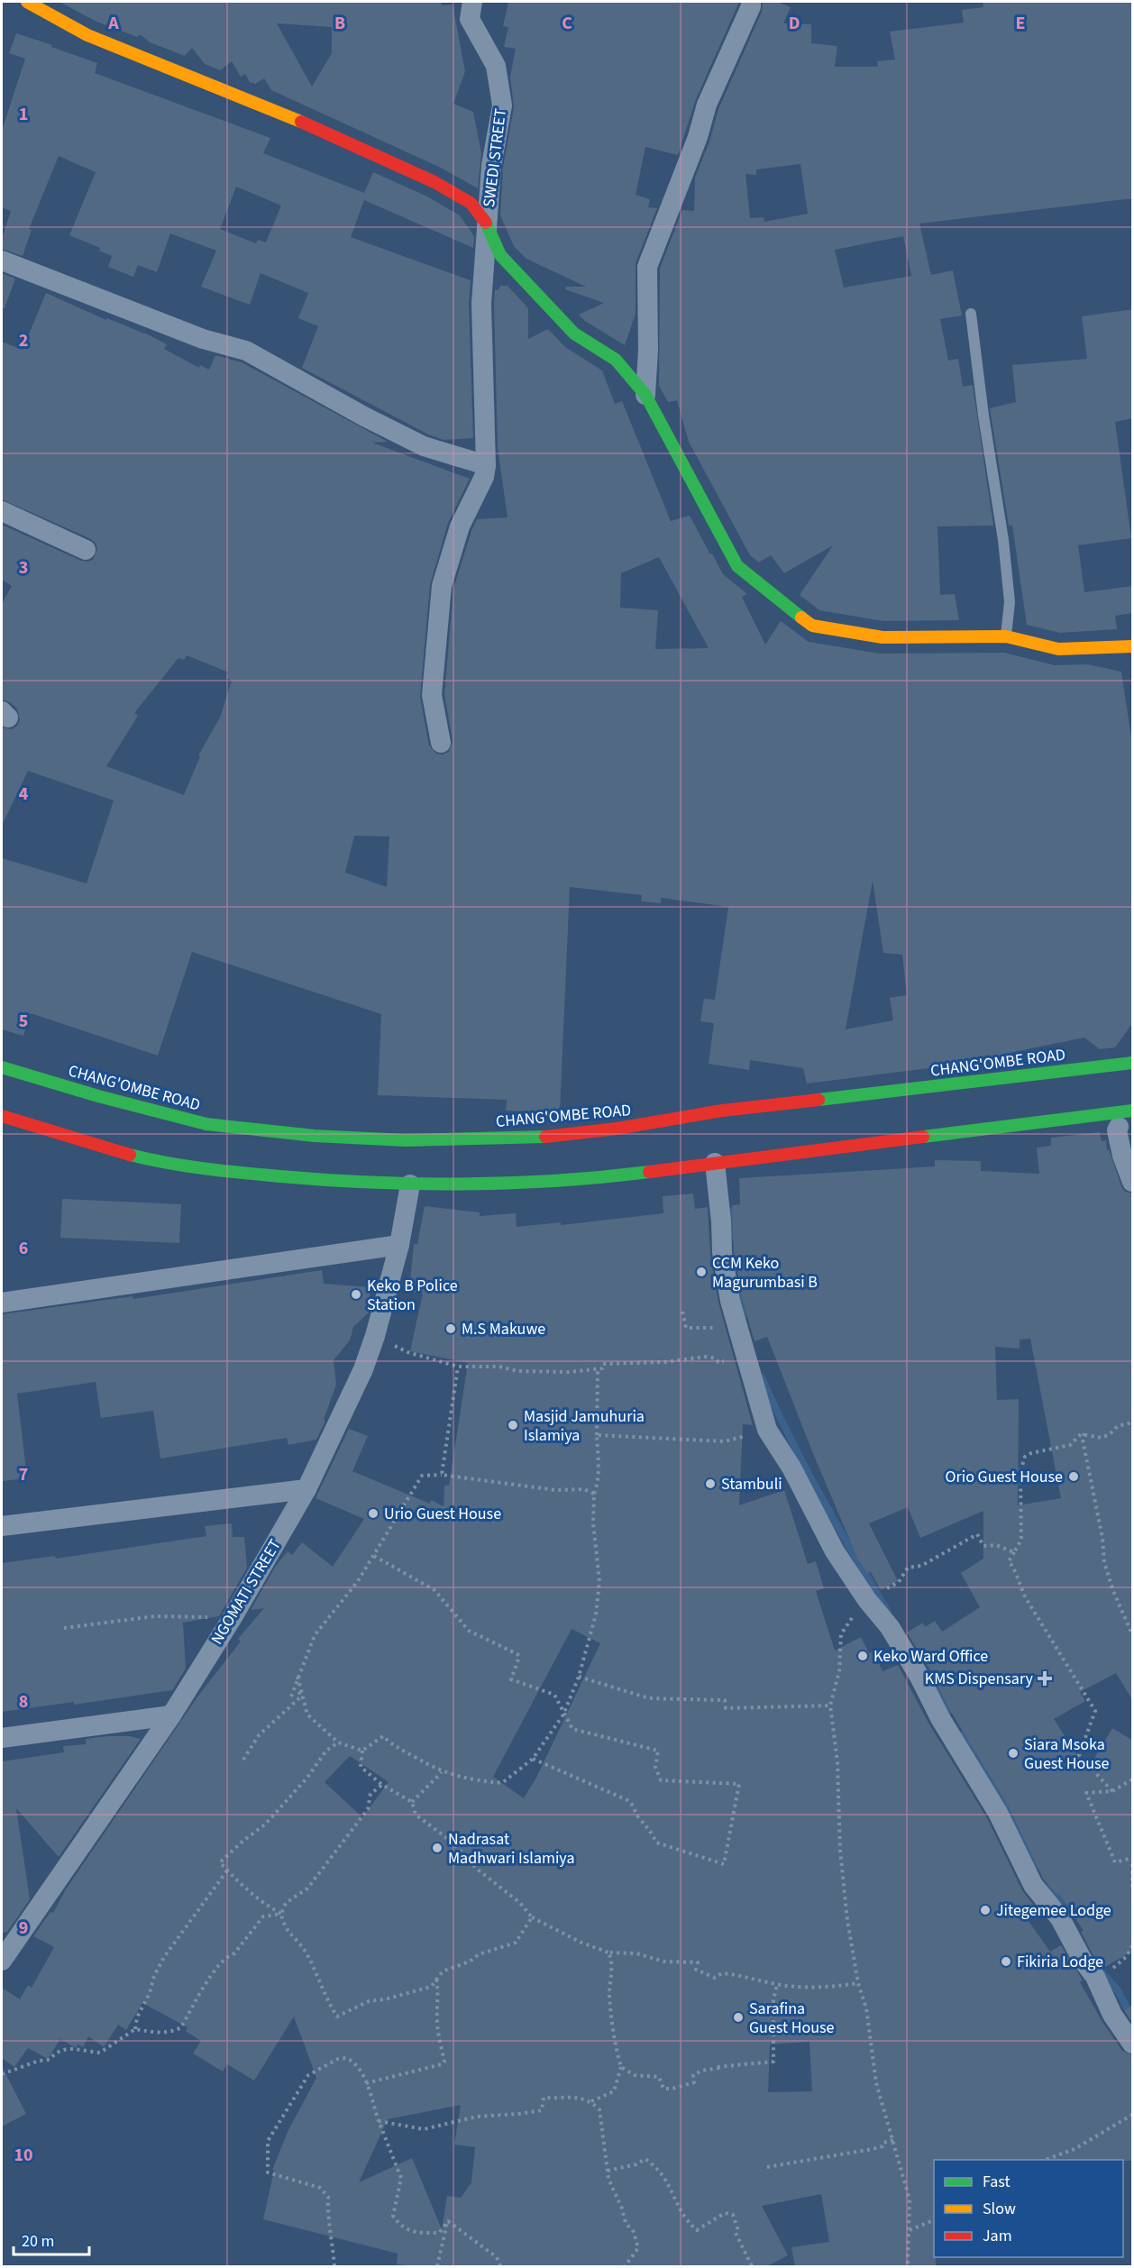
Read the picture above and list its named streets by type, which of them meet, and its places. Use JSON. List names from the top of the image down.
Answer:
{
  "streets": {
    "main road": ["CHANG'OMBE ROAD"],
    "street": ["SWEDI STREET", "NGOMATI STREET"]
  },
  "places": {
    "other": [
      "CCM Keko Magurumbasi B",
      "Keko B Police Station",
      "M.S Makuwe",
      "Masjid Jamuhuria Islamiya",
      "Orio Guest House",
      "Stambuli",
      "Urio Guest House",
      "Keko Ward Office",
      "Siara Msoka Guest House",
      "Nadrasat Madhwari Islamiya",
      "Jitegemee Lodge",
      "Fikiria Lodge",
      "Sarafina Guest House"
    ],
    "health": ["KMS Dispensary"]
  },
  "legend": ["Fast", "Slow", "Jam"],
  "scale_bar": "20 m",
  "grid": {
    "columns": [
      "A",
      "B",
      "C",
      "D",
      "E"
    ],
    "rows": [
      "1",
      "2",
      "3",
      "4",
      "5",
      "6",
      "7",
      "8",
      "9",
      "10"
    ]
  }
}
